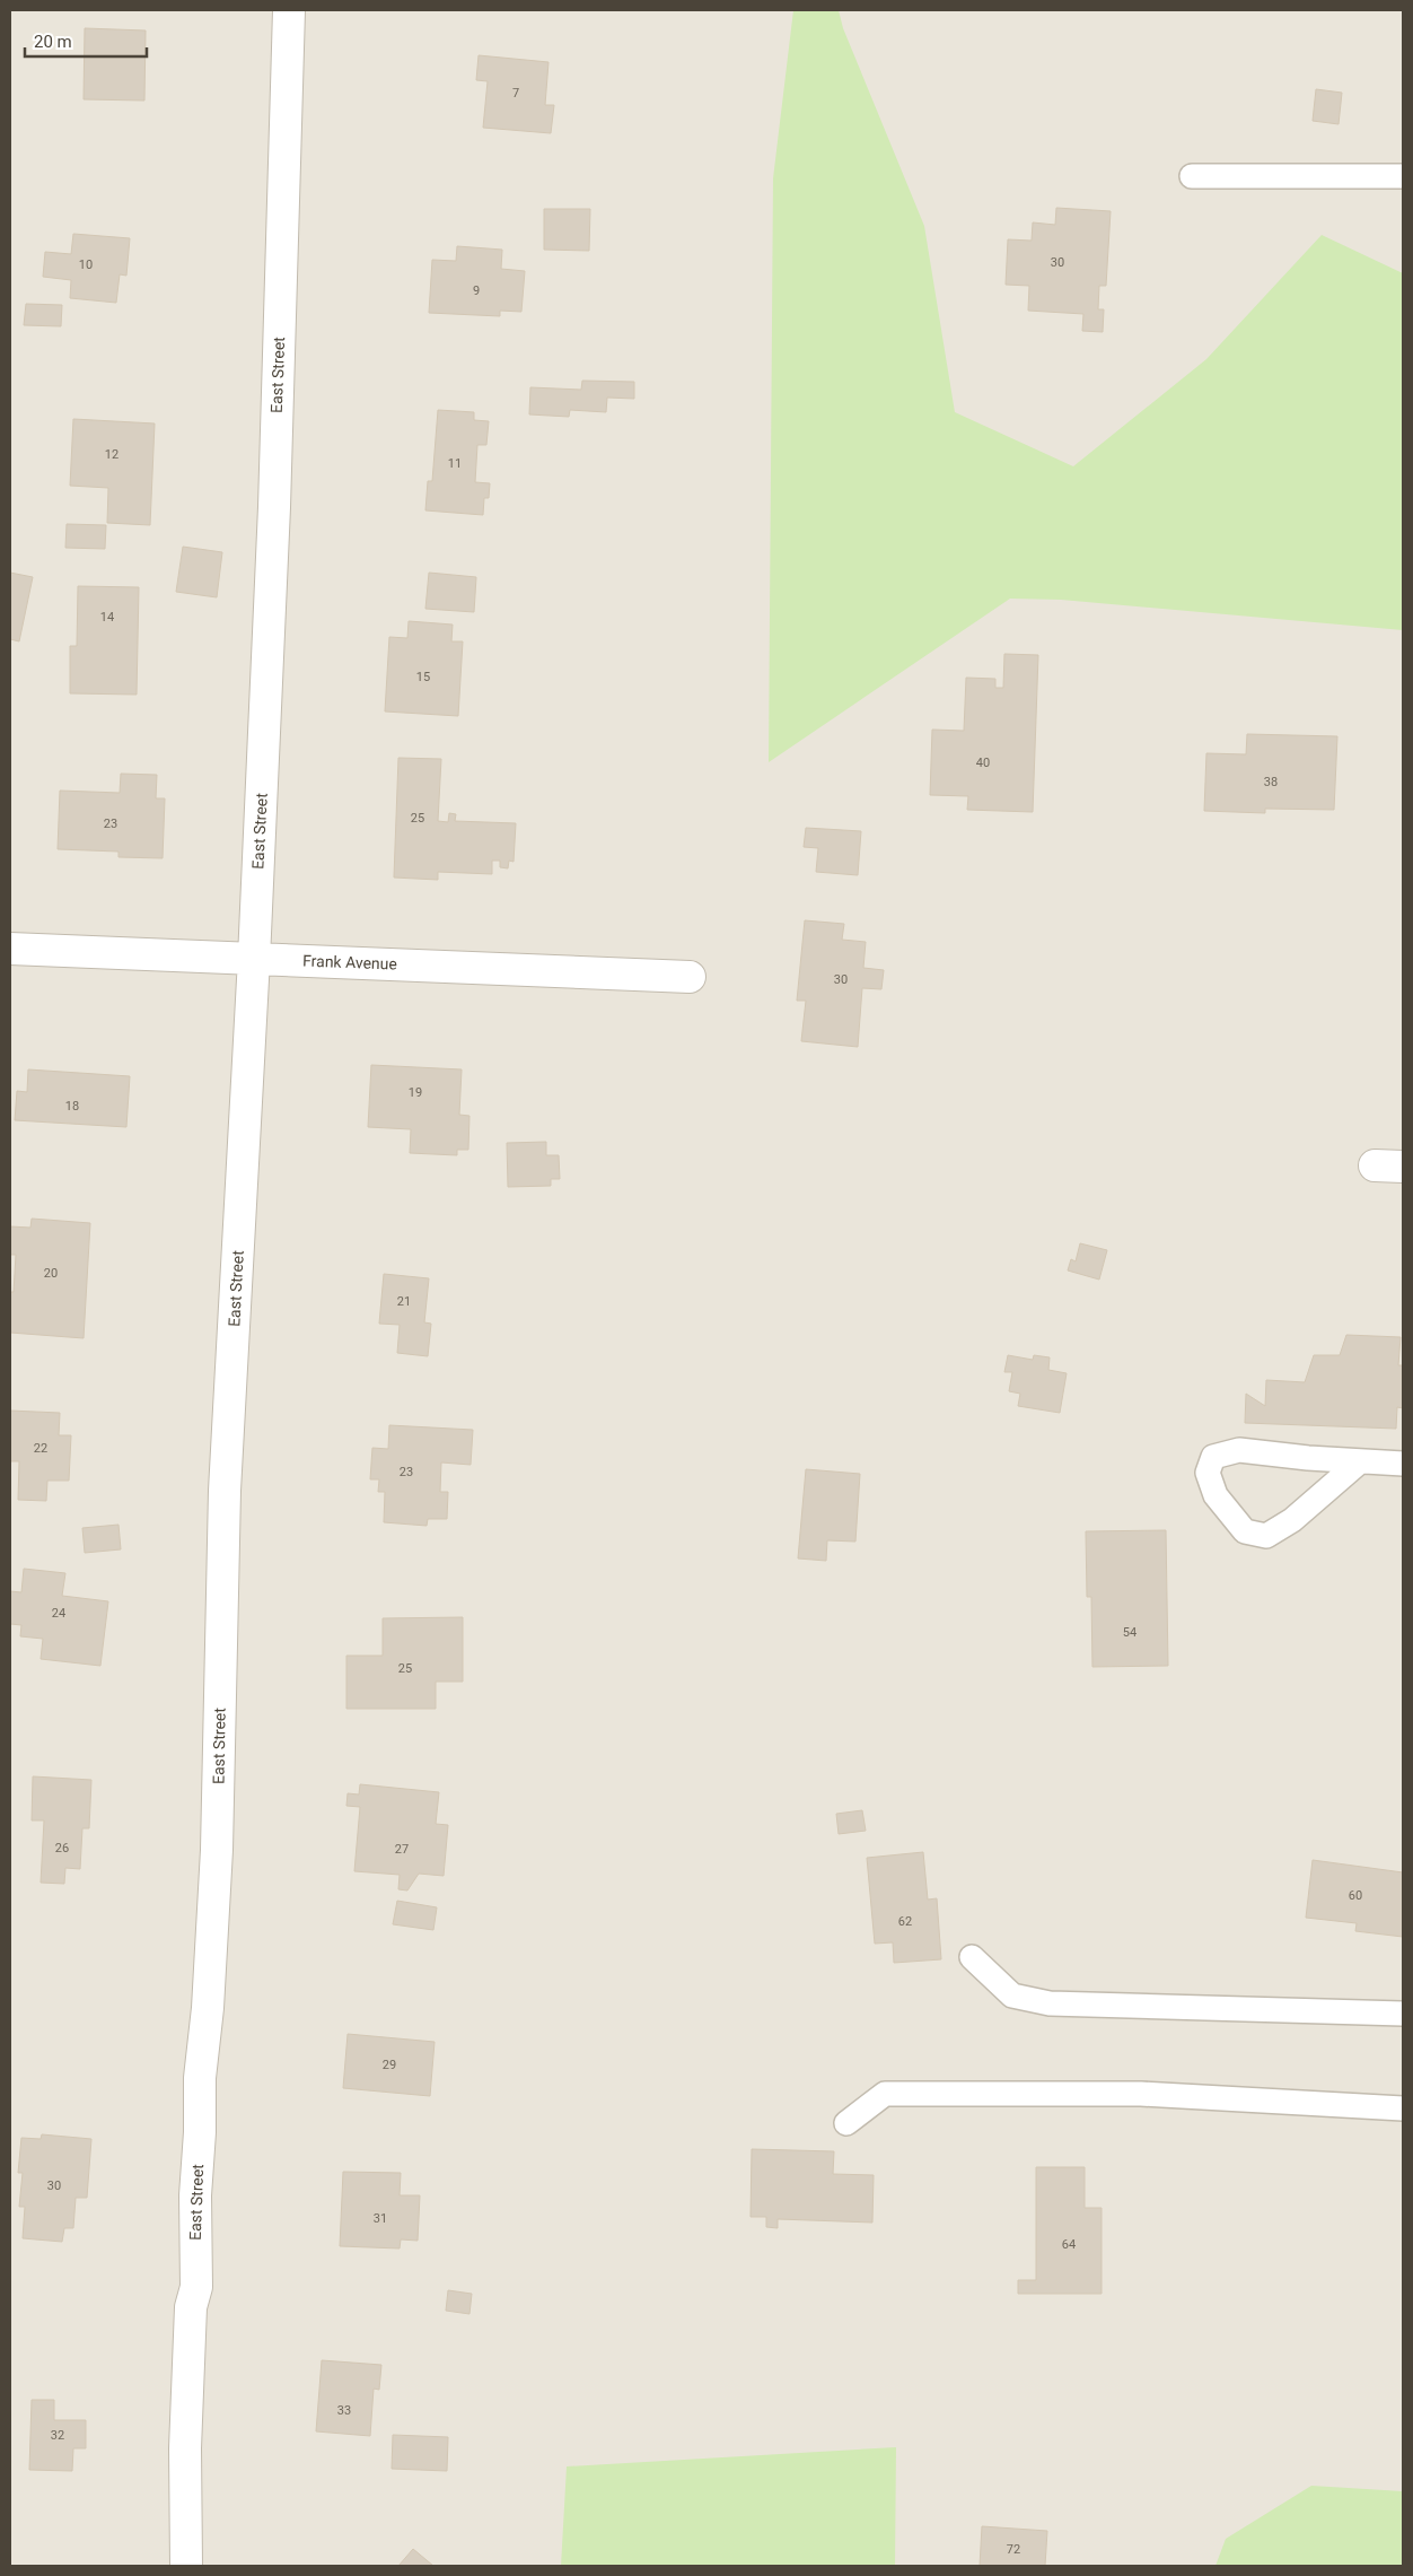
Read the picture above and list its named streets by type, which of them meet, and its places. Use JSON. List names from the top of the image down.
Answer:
{
  "streets": {
    "street": ["East Street", "Frank Avenue"]
  },
  "crossings": [
    ["East Street", "Frank Avenue"]
  ],
  "house_numbers": [
    "7",
    "30",
    "10",
    "9",
    "12",
    "11",
    "14",
    "15",
    "40",
    "38",
    "25",
    "23",
    "30",
    "19",
    "18",
    "20",
    "21",
    "22",
    "23",
    "24",
    "54",
    "25",
    "26",
    "27",
    "60",
    "62",
    "29",
    "30",
    "31",
    "64",
    "33",
    "32",
    "72"
  ],
  "scale_bar": "20 m"
}
